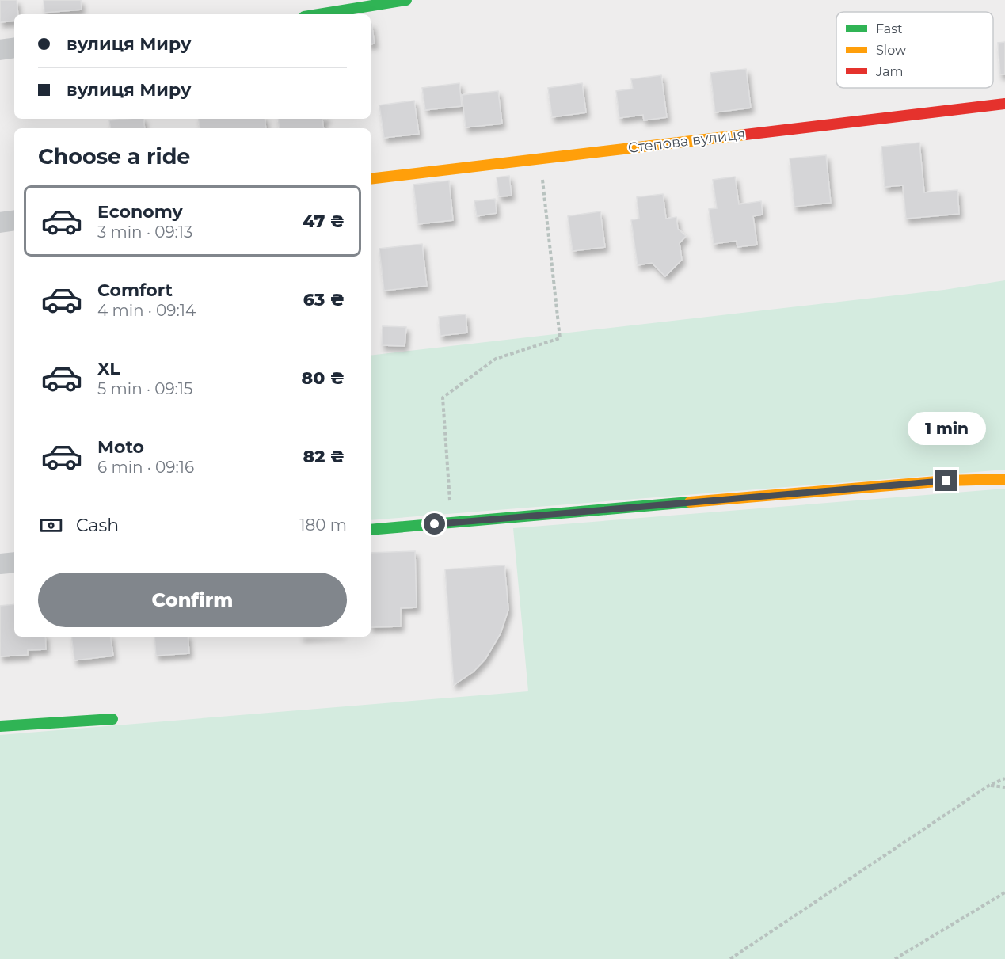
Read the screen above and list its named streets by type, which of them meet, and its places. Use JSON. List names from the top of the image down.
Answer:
{
  "streets": {
    "street": ["Степова вулиця"]
  },
  "legend": ["Fast", "Slow", "Jam"],
  "page": {
    "banner": ["вулиця Миру", "вулиця Миру"],
    "heading": "Choose a ride",
    "list": [
      {
        "name": "Economy",
        "note": "3 min · 09:13",
        "value": "47 ₴"
      },
      {
        "name": "Comfort",
        "note": "4 min · 09:14",
        "value": "63 ₴"
      },
      {
        "name": "XL",
        "note": "5 min · 09:15",
        "value": "80 ₴"
      },
      {
        "name": "Moto",
        "note": "6 min · 09:16",
        "value": "82 ₴"
      }
    ],
    "bubble": "1 min",
    "pay": ["Cash", "180 m"],
    "buttons": "Confirm"
  }
}
